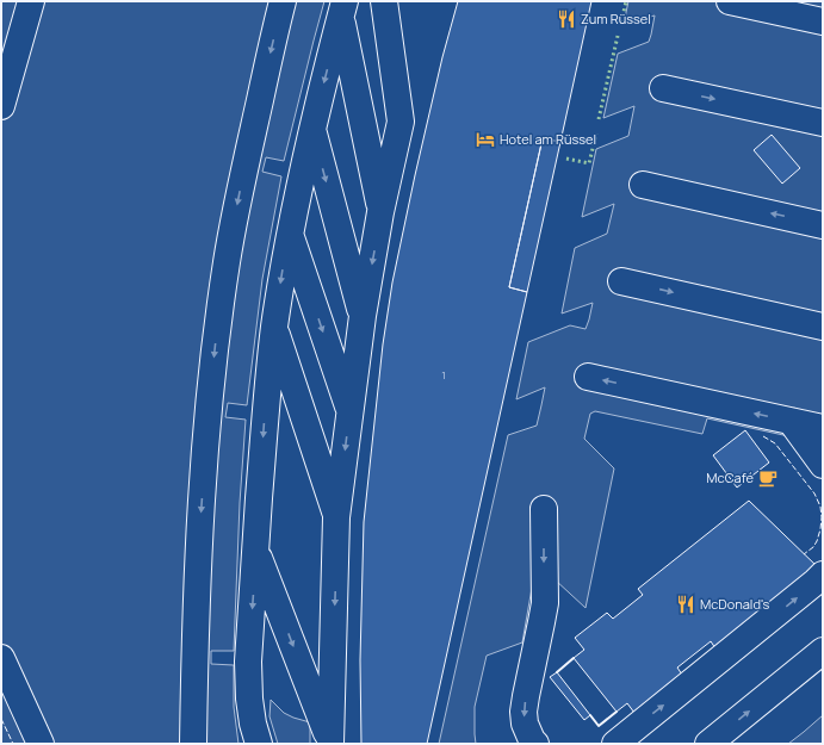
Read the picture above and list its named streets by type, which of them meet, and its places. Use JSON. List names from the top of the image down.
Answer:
{
  "places": {
    "restaurant": ["Zum Rüssel", "McDonald's"],
    "hotel": ["Hotel am Rüssel"],
    "cafe": ["McCafé"]
  },
  "house_numbers": ["1"]
}
